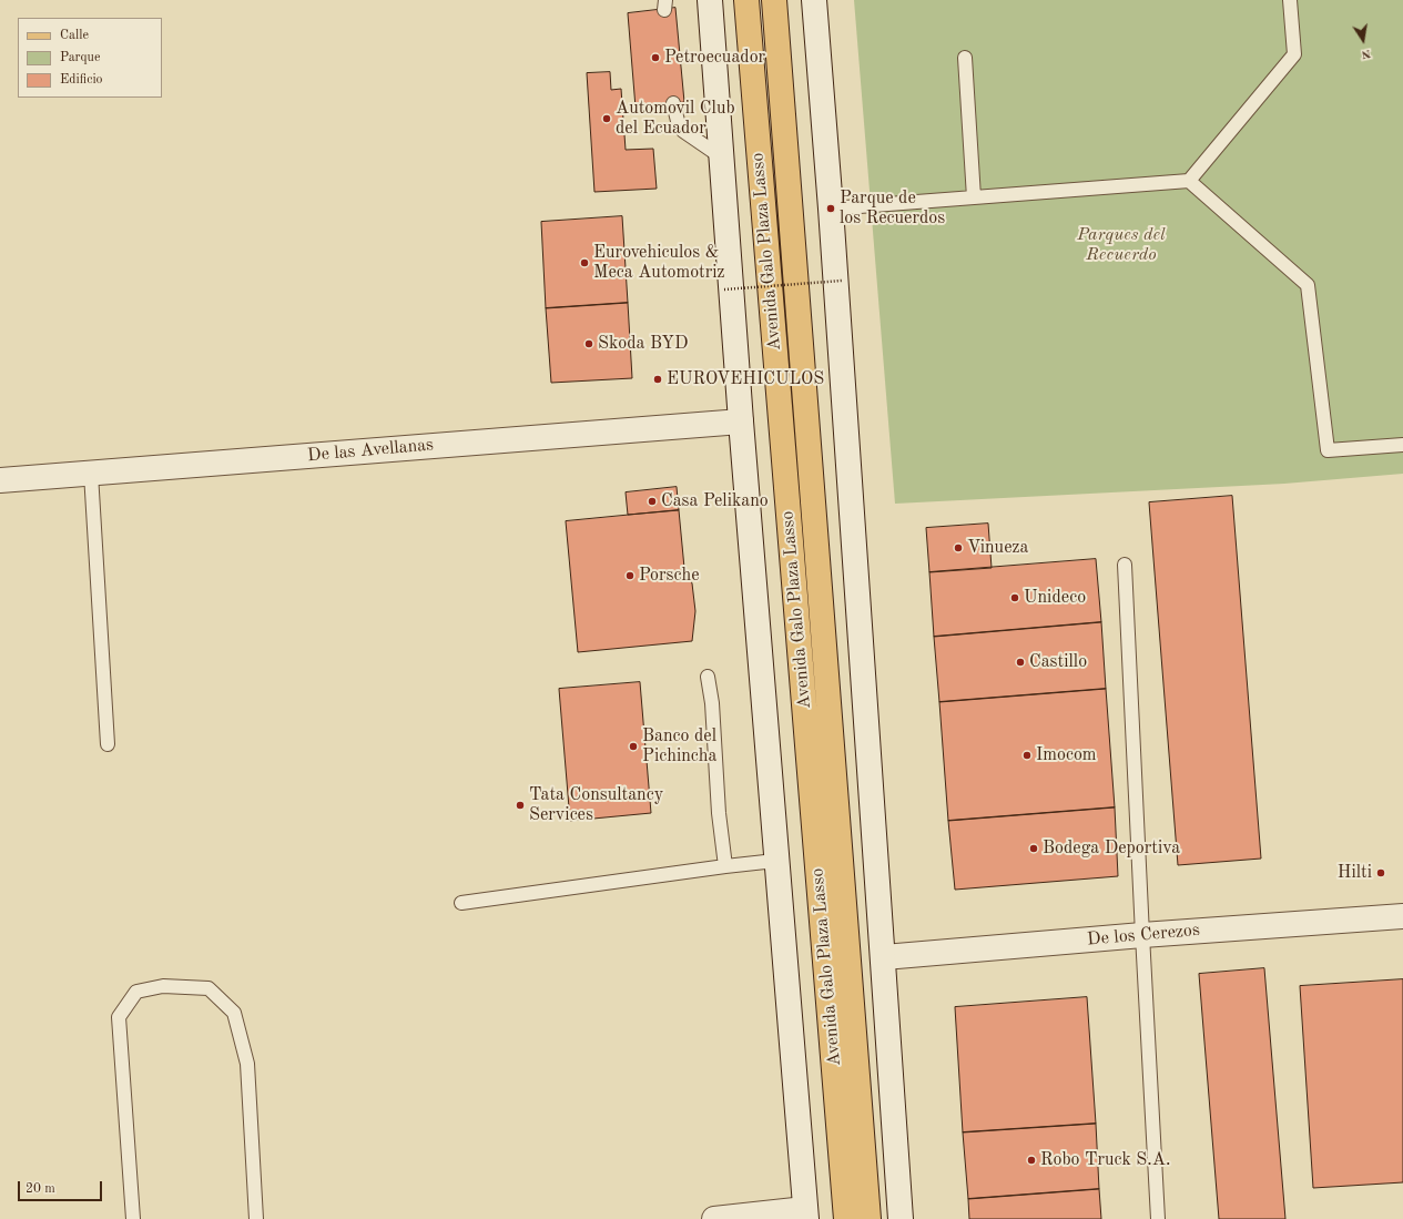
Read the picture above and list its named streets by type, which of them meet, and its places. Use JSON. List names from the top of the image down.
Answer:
{
  "streets": {
    "main road": ["Avenida Galo Plaza Lasso", "De las Avellanas", "De los Cerezos"]
  },
  "crossings": [
    ["Avenida Galo Plaza Lasso", "De las Avellanas"]
  ],
  "parks": ["Parques del Recuerdo"],
  "places": [
    "Petroecuador",
    "Automovil Club del Ecuador",
    "Parque de los Recuerdos",
    "Eurovehiculos & Meca Automotriz",
    "Skoda BYD",
    "EUROVEHICULOS",
    "Casa Pelikano",
    "Vinueza",
    "Porsche",
    "Unideco",
    "Castillo",
    "Banco del Pichincha",
    "Imocom",
    "Tata Consultancy Services",
    "Bodega Deportiva",
    "Hilti",
    "Robo Truck S.A."
  ],
  "legend": ["Calle", "Parque", "Edificio"],
  "scale_bar": "20 m",
  "north": "bottom"
}
